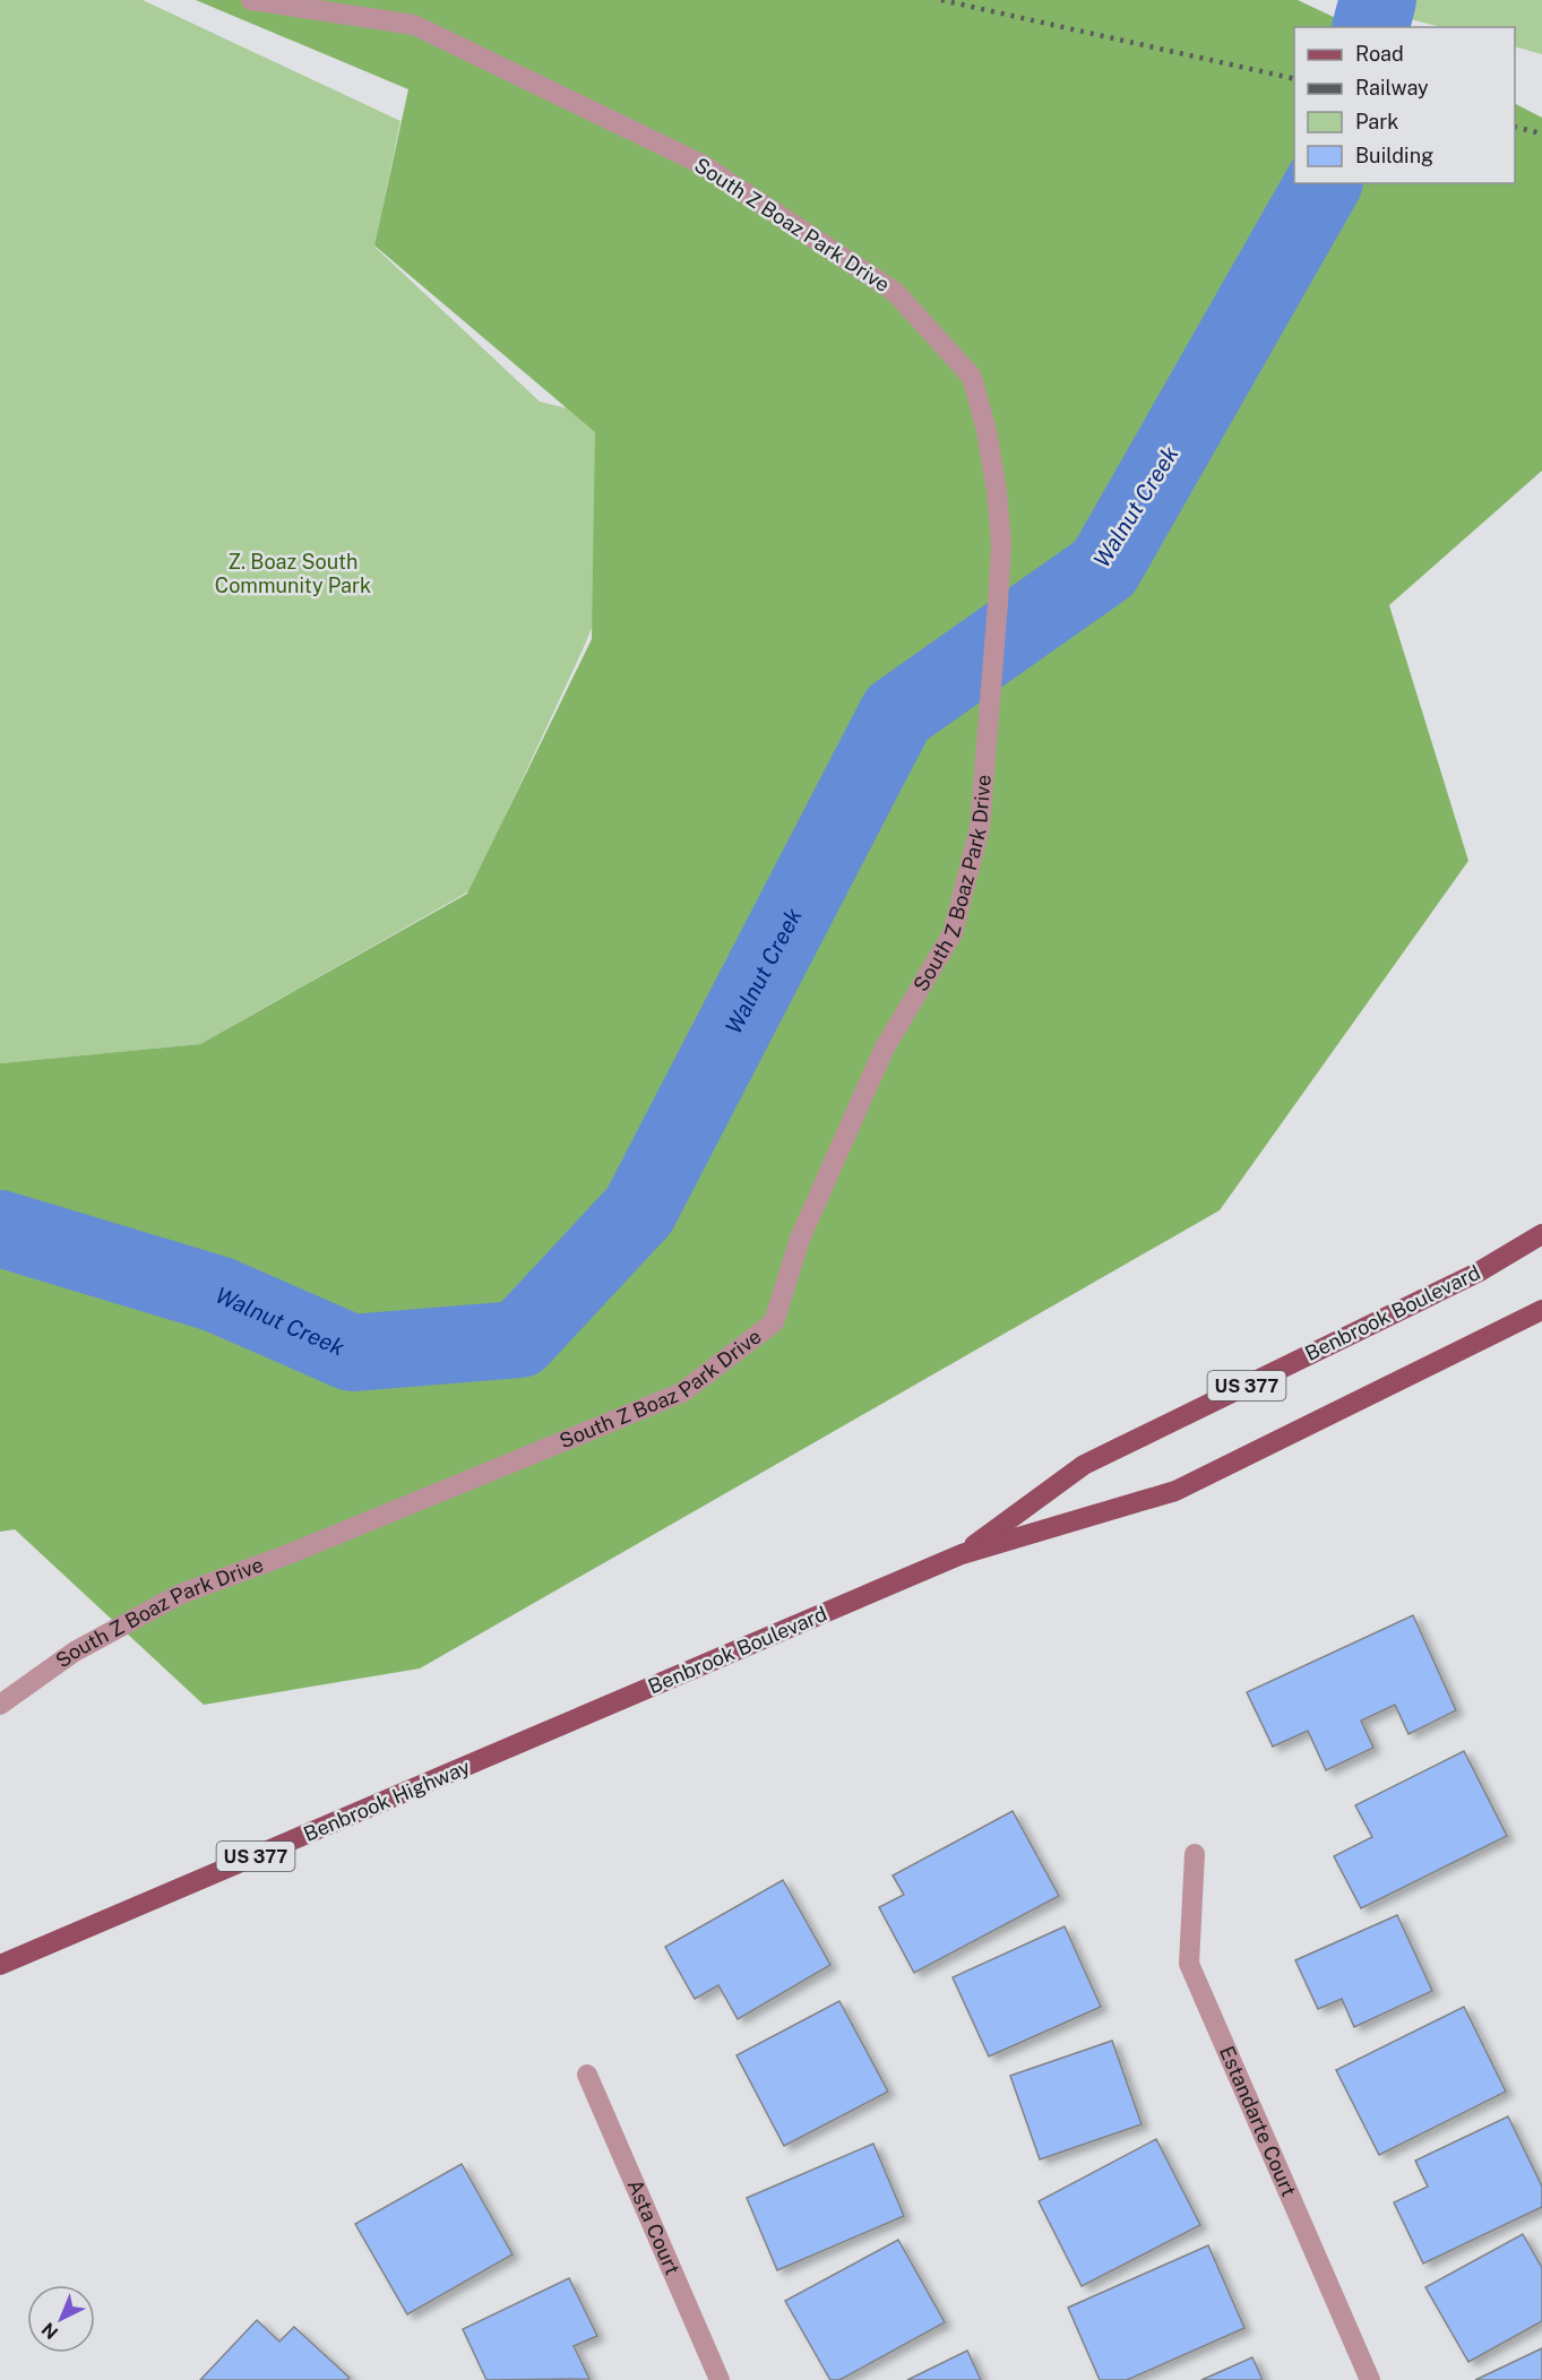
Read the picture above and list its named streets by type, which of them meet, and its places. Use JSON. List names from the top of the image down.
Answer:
{
  "streets": {
    "main road": ["Benbrook Boulevard", "US 377", "Benbrook Highway"],
    "street": ["South Z Boaz Park Drive", "Estandarte Court", "Asta Court"]
  },
  "crossings": [
    ["Benbrook Boulevard", "Benbrook Highway"]
  ],
  "water": ["Walnut Creek"],
  "parks": ["Z. Boaz South Community Park"],
  "legend": [
    "Road",
    "Railway",
    "Park",
    "Building"
  ],
  "north": "bottom left"
}
